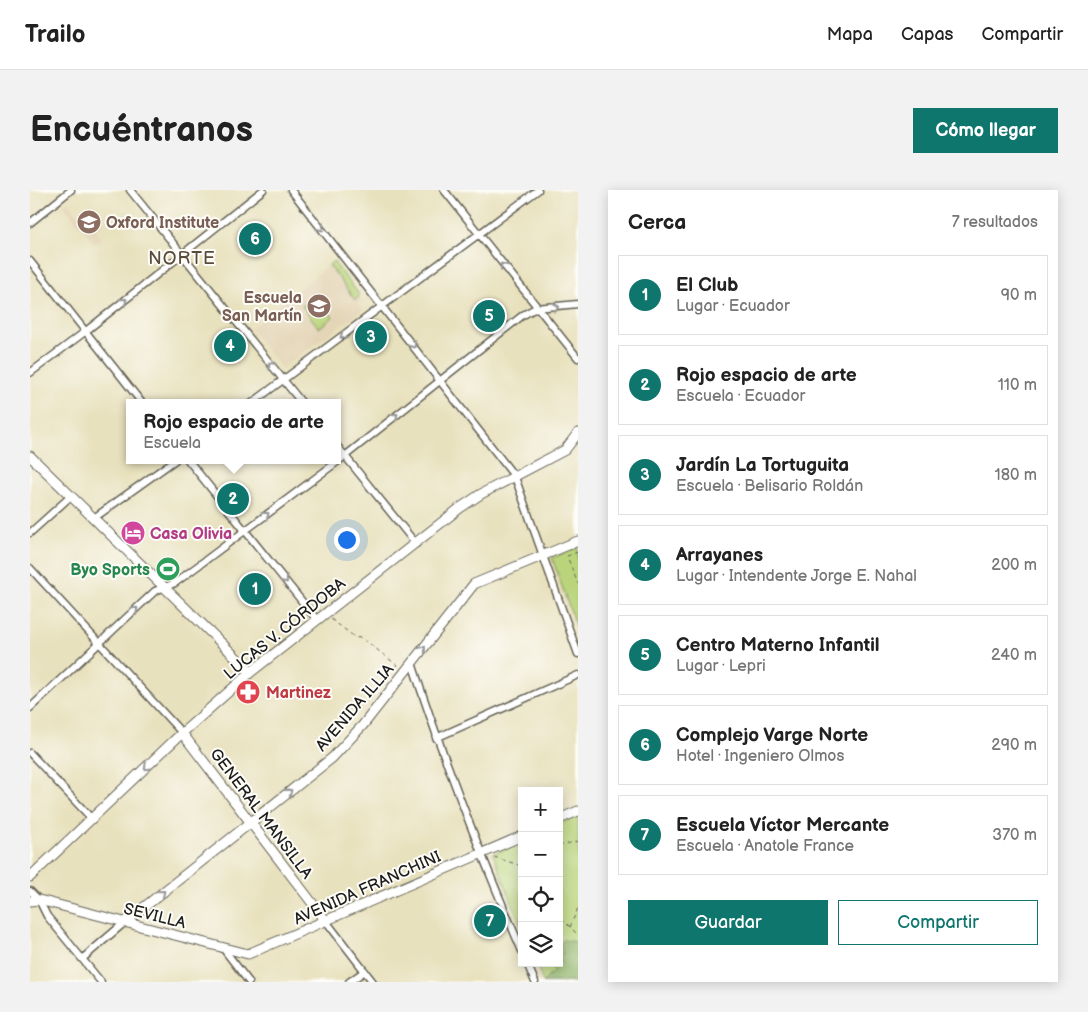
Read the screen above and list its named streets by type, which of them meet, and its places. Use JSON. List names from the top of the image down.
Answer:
{
  "streets": {
    "street": [
      "LUCAS V. CÓRDOBA",
      "AVENIDA ILLIA",
      "GENERAL MANSILLA",
      "AVENIDA FRANCHINI",
      "SEVILLA"
    ]
  },
  "crossings": [
    ["LUCAS V. CÓRDOBA", "GENERAL MANSILLA"],
    ["AVENIDA ILLIA", "GENERAL MANSILLA"],
    ["AVENIDA ILLIA", "SEVILLA"],
    ["GENERAL MANSILLA", "AVENIDA FRANCHINI"],
    ["AVENIDA FRANCHINI", "SEVILLA"]
  ],
  "one_way": ["AVENIDA ILLIA"],
  "districts": ["NORTE"],
  "places": {
    "school or university": ["Oxford Institute", "Escuela San Martín"],
    "hotel": ["Casa Olivia"],
    "sports": ["Byo Sports"],
    "pharmacy": ["Martinez"]
  },
  "page": {
    "header": "Trailo",
    "nav": ["Mapa", "Capas", "Compartir"],
    "buttons": [
      "Cómo llegar",
      ["Guardar", "Compartir"]
    ],
    "title": "Encuéntranos",
    "heading": ["Cerca", "7 resultados"],
    "pins": [
      "6",
      "5",
      "3",
      "4",
      "2",
      "1",
      "7"
    ],
    "list": [
      {
        "mark": "1",
        "name": "El Club",
        "note": "Lugar · Ecuador",
        "value": "90 m"
      },
      {
        "mark": "2",
        "name": "Rojo espacio de arte",
        "note": "Escuela · Ecuador",
        "value": "110 m"
      },
      {
        "mark": "3",
        "name": "Jardín La Tortuguita",
        "note": "Escuela · Belisario Roldán",
        "value": "180 m"
      },
      {
        "mark": "4",
        "name": "Arrayanes",
        "note": "Lugar · Intendente Jorge E. Nahal",
        "value": "200 m"
      },
      {
        "mark": "5",
        "name": "Centro Materno Infantil",
        "note": "Lugar · Lepri",
        "value": "240 m"
      },
      {
        "mark": "6",
        "name": "Complejo Varge Norte",
        "note": "Hotel · Ingeniero Olmos",
        "value": "290 m"
      },
      {
        "mark": "7",
        "name": "Escuela Víctor Mercante",
        "note": "Escuela · Anatole France",
        "value": "370 m"
      }
    ],
    "popup": ["Rojo espacio de arte", "Escuela"],
    "map_buttons": ["+", "−"]
  }
}
